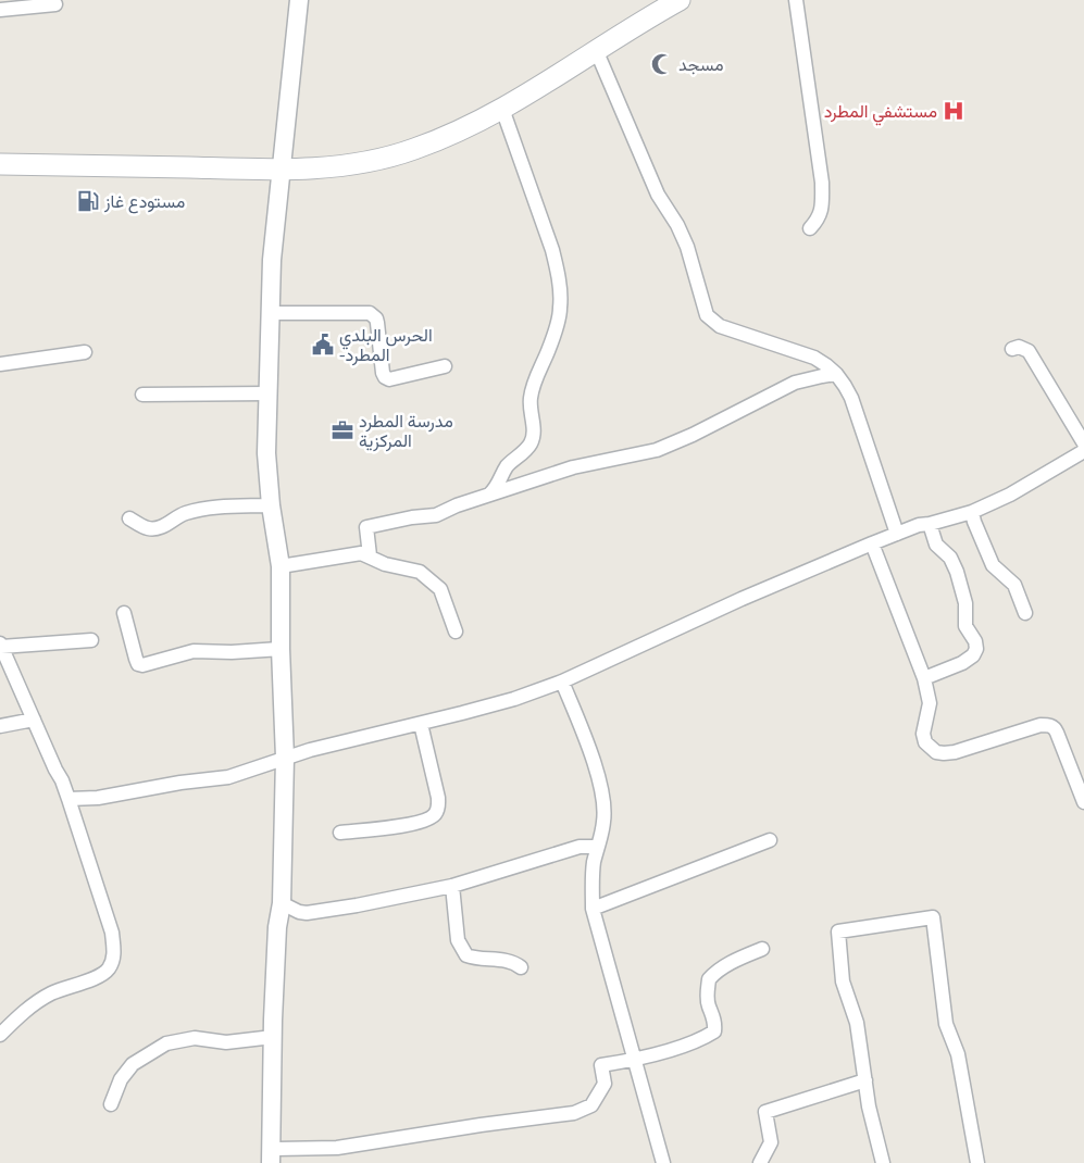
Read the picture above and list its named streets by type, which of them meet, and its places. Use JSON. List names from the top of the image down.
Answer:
{
  "places": {
    "mosque": ["مسجد"],
    "hospital": ["مستشفي المطرد"],
    "fuel station": ["مستودع غاز"],
    "public building": ["الحرس البلدي -المطرد"],
    "office": ["مدرسة المطرد المركزية"]
  }
}
